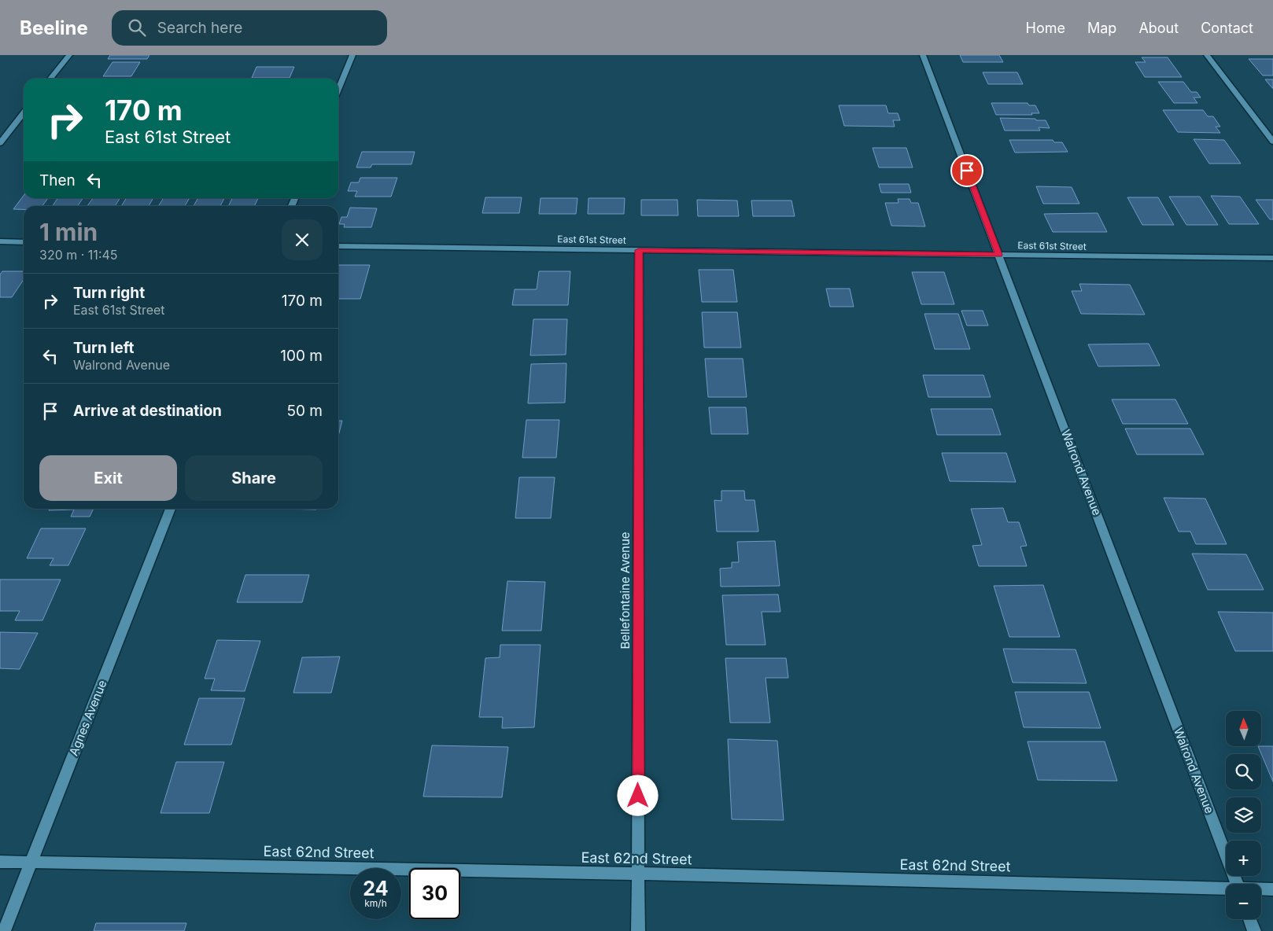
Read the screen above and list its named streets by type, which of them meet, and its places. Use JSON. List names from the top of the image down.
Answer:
{
  "streets": {
    "street": [
      "East 61st Street",
      "Walrond Avenue",
      "Bellefontaine Avenue",
      "Agnes Avenue",
      "East 62nd Street"
    ]
  },
  "crossings": [
    ["East 61st Street", "Walrond Avenue"],
    ["East 61st Street", "Bellefontaine Avenue"],
    ["Bellefontaine Avenue", "East 62nd Street"],
    ["Agnes Avenue", "East 62nd Street"]
  ],
  "north": "top",
  "page": {
    "header": "Beeline",
    "search": "Search here",
    "nav": [
      "Home",
      "Map",
      "About",
      "Contact"
    ],
    "turn": ["170 m", "East 61st Street"],
    "then": "Then",
    "heading": ["1 min", "320 m · 11:45"],
    "list": [
      {
        "name": "Turn right",
        "note": "East 61st Street",
        "value": "170 m"
      },
      {
        "name": "Turn left",
        "note": "Walrond Avenue",
        "value": "100 m"
      },
      {
        "name": "Arrive at destination",
        "value": "50 m"
      }
    ],
    "buttons": ["Exit", "Share"],
    "map_buttons": ["+", "−"],
    "speed": "24 km/h",
    "limit": "30"
  }
}
